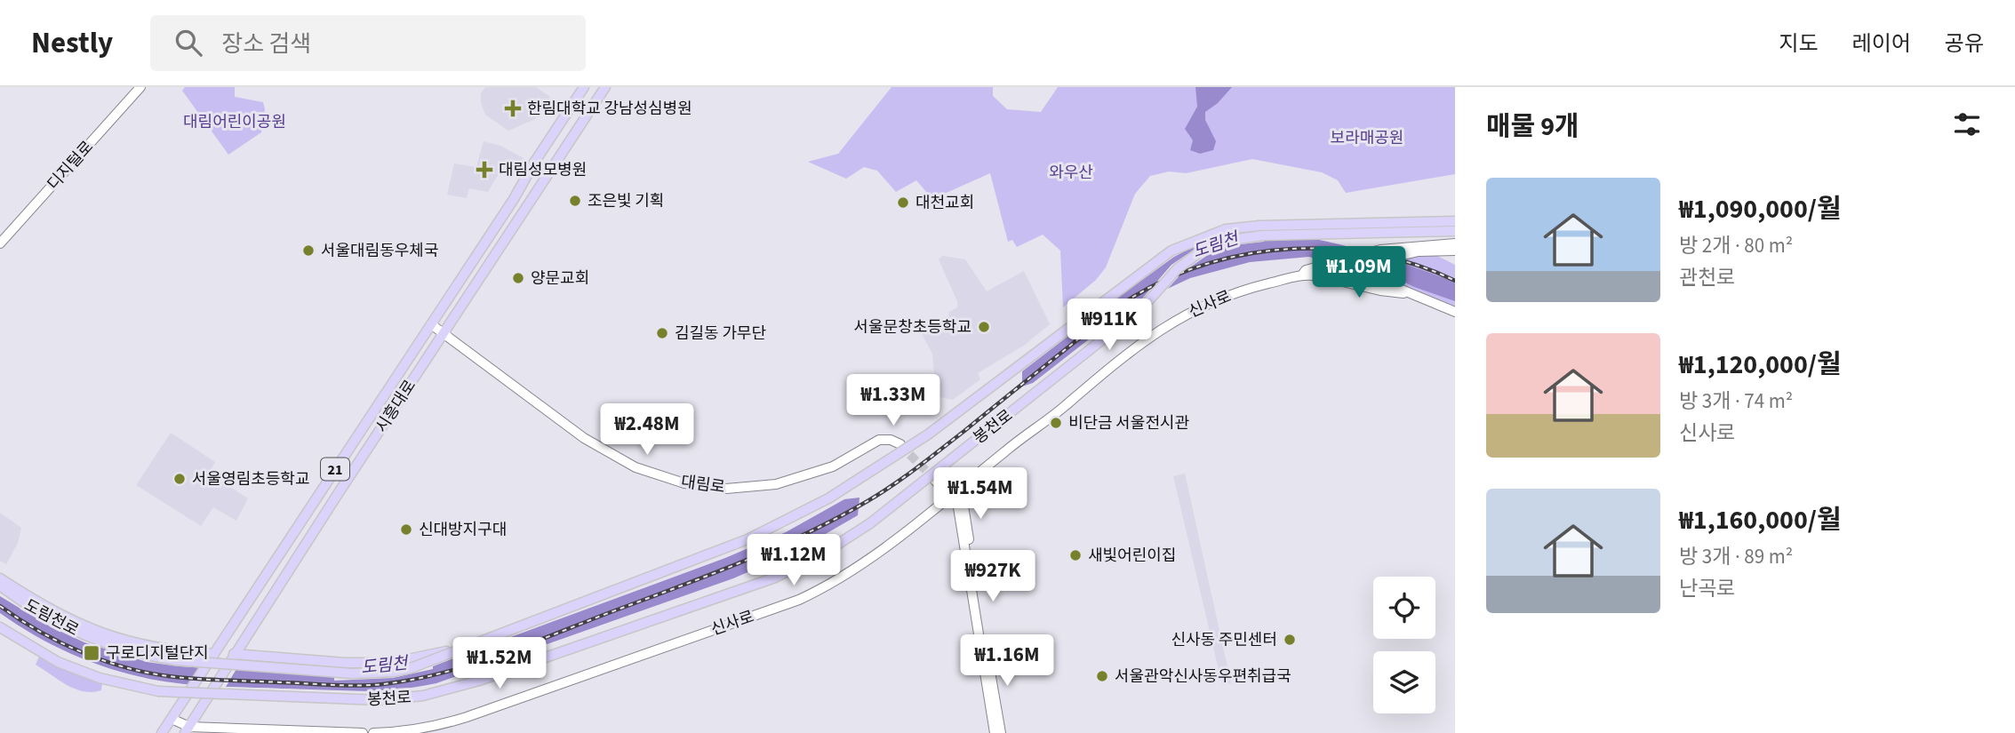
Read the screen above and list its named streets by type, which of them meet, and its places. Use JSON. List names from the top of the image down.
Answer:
{
  "streets": {
    "main road": [
      "디지털로",
      "신사로",
      "시흥대로",
      "봉천로",
      "21",
      "대림로",
      "도림천로"
    ]
  },
  "crossings": [
    ["시흥대로", "봉천로"],
    ["시흥대로", "대림로"],
    ["시흥대로", "도림천로"],
    ["봉천로", "도림천로"]
  ],
  "water": ["도림천"],
  "parks": ["대림어린이공원", "보라매공원", "와우산"],
  "places": {
    "health": ["한림대학교 강남성심병원", "대림성모병원"],
    "other": [
      "조은빛 기획",
      "대천교회",
      "서울대림동우체국",
      "양문교회",
      "서울문창초등학교",
      "김길동 가무단",
      "비단금 서울전시관",
      "서울영림초등학교",
      "신대방지구대",
      "새빛어린이집",
      "신사동 주민센터",
      "서울관악신사동우편취급국"
    ],
    "transit": ["구로디지털단지"]
  },
  "page": {
    "header": "Nestly",
    "search": "장소 검색",
    "nav": ["지도", "레이어", "공유"],
    "heading": "매물 9개",
    "list": [
      {
        "name": "₩1,090,000/월",
        "note": "방 2개 · 80 m² · 관천로"
      },
      {
        "name": "₩1,120,000/월",
        "note": "방 3개 · 74 m² · 신사로"
      },
      {
        "name": "₩1,160,000/월",
        "note": "방 3개 · 89 m² · 난곡로"
      }
    ],
    "price": [
      "₩1.09M",
      "₩911K",
      "₩1.33M",
      "₩2.48M",
      "₩1.54M",
      "₩1.12M",
      "₩927K",
      "₩1.16M",
      "₩1.52M"
    ]
  }
}
